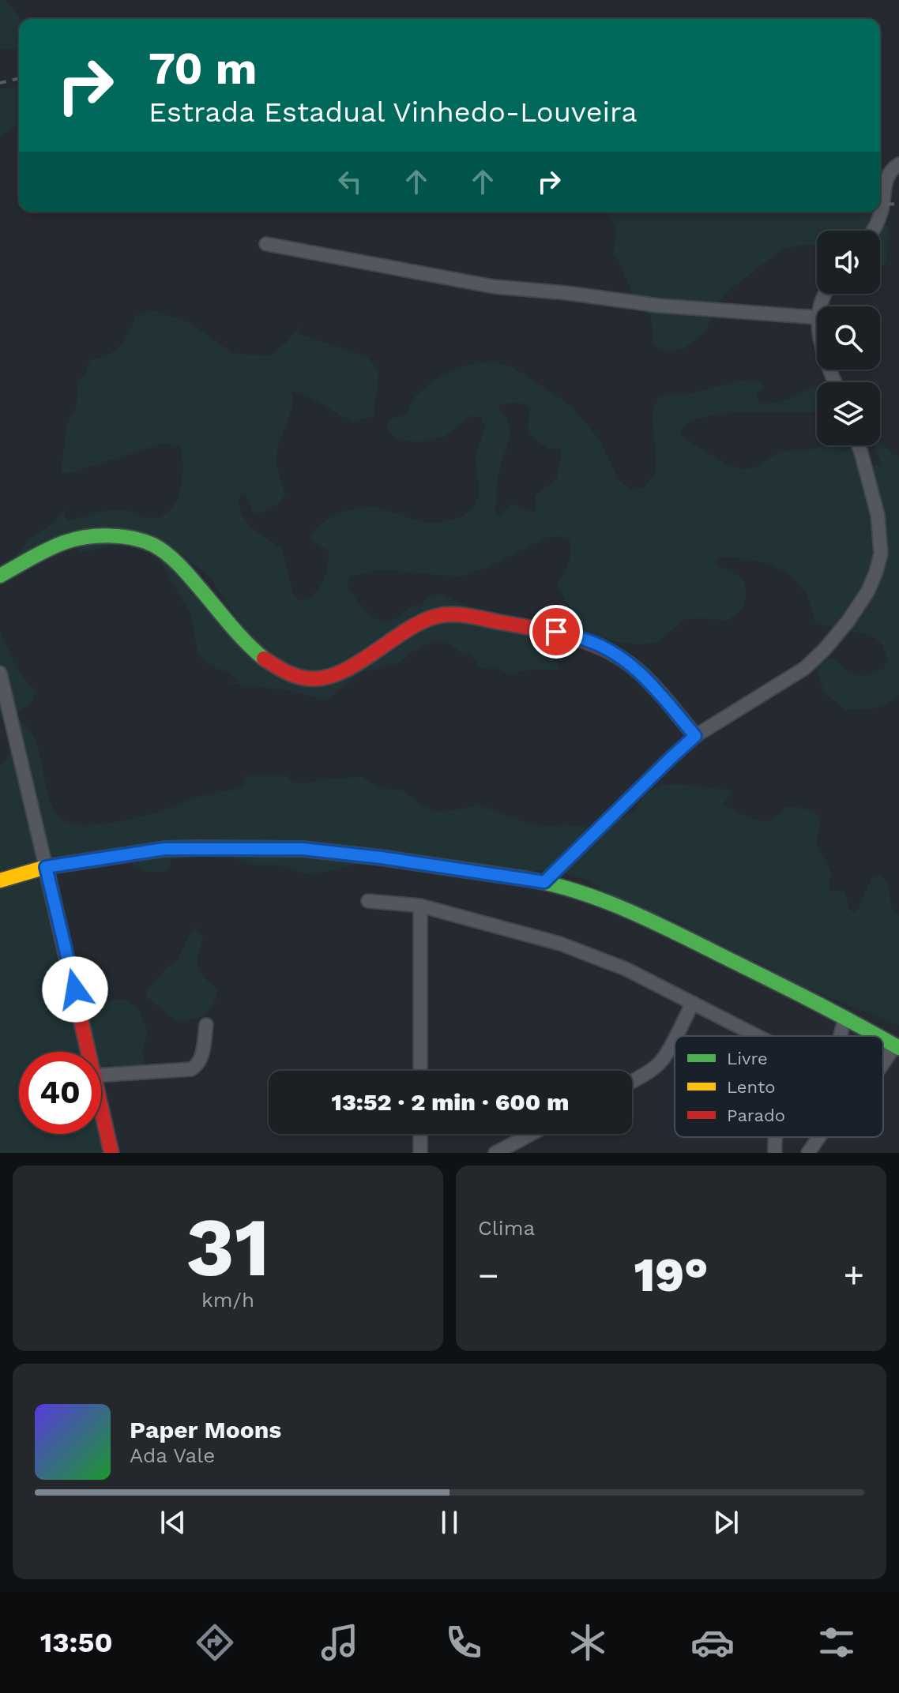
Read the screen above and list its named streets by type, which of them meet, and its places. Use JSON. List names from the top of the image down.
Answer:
{
  "legend": ["Livre", "Lento", "Parado"],
  "page": {
    "turn": ["70 m", "Estrada Estadual Vinhedo-Louveira"],
    "limit": "40",
    "trip": "13:52 · 2 min · 600 m",
    "tile": [
      ["31", "km/h"],
      "Clima"
    ],
    "heat": ["−", "19°", "+"],
    "song": ["Paper Moons", "Ada Vale"],
    "tabs": "13:50"
  }
}
